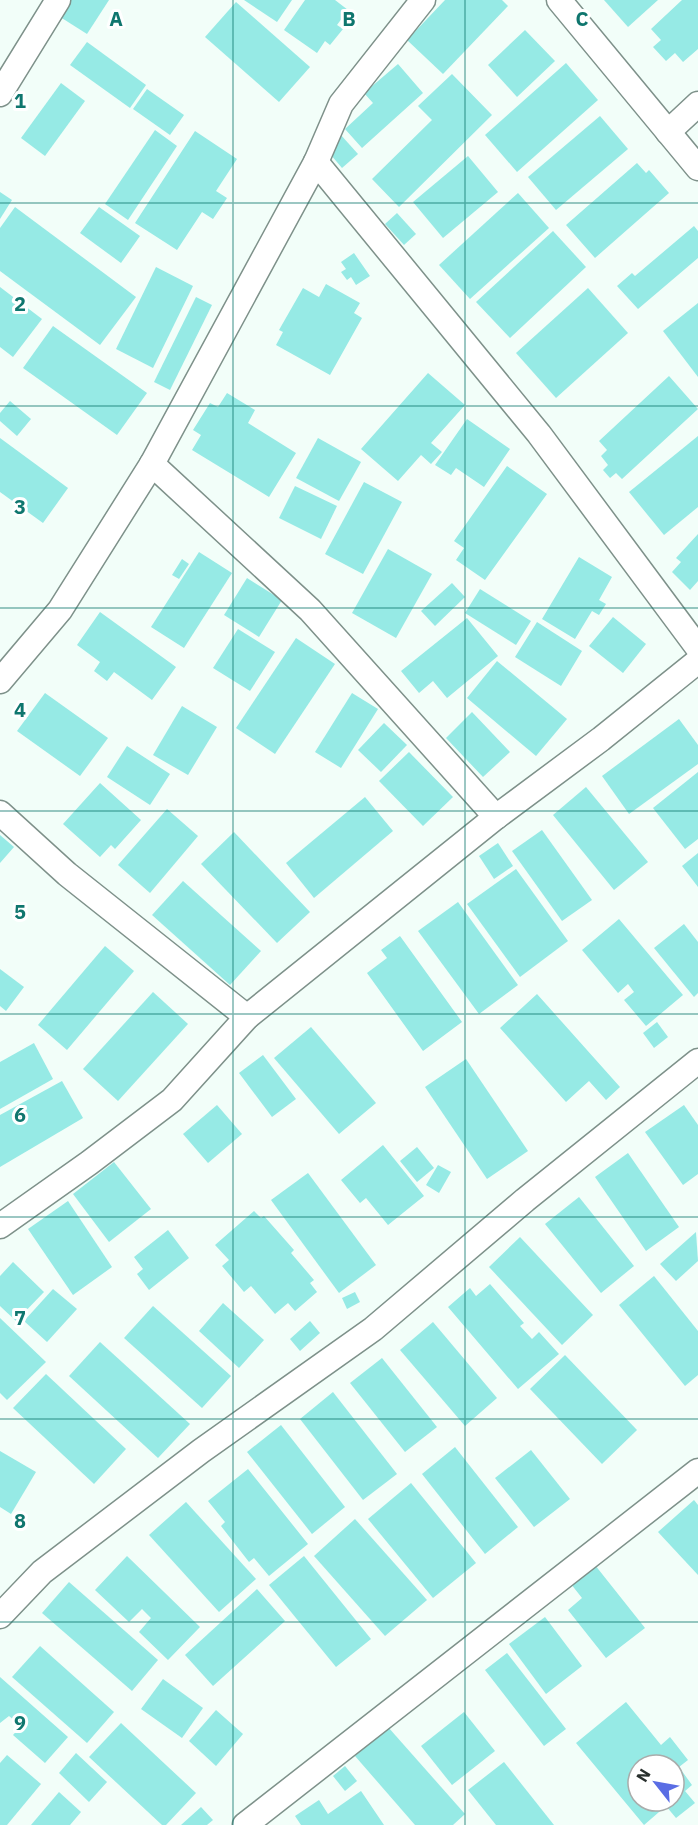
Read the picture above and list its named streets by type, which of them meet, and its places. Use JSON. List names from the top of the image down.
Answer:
{
  "north": "top left",
  "grid": {
    "columns": ["A", "B", "C"],
    "rows": [
      "1",
      "2",
      "3",
      "4",
      "5",
      "6",
      "7",
      "8",
      "9"
    ]
  }
}
